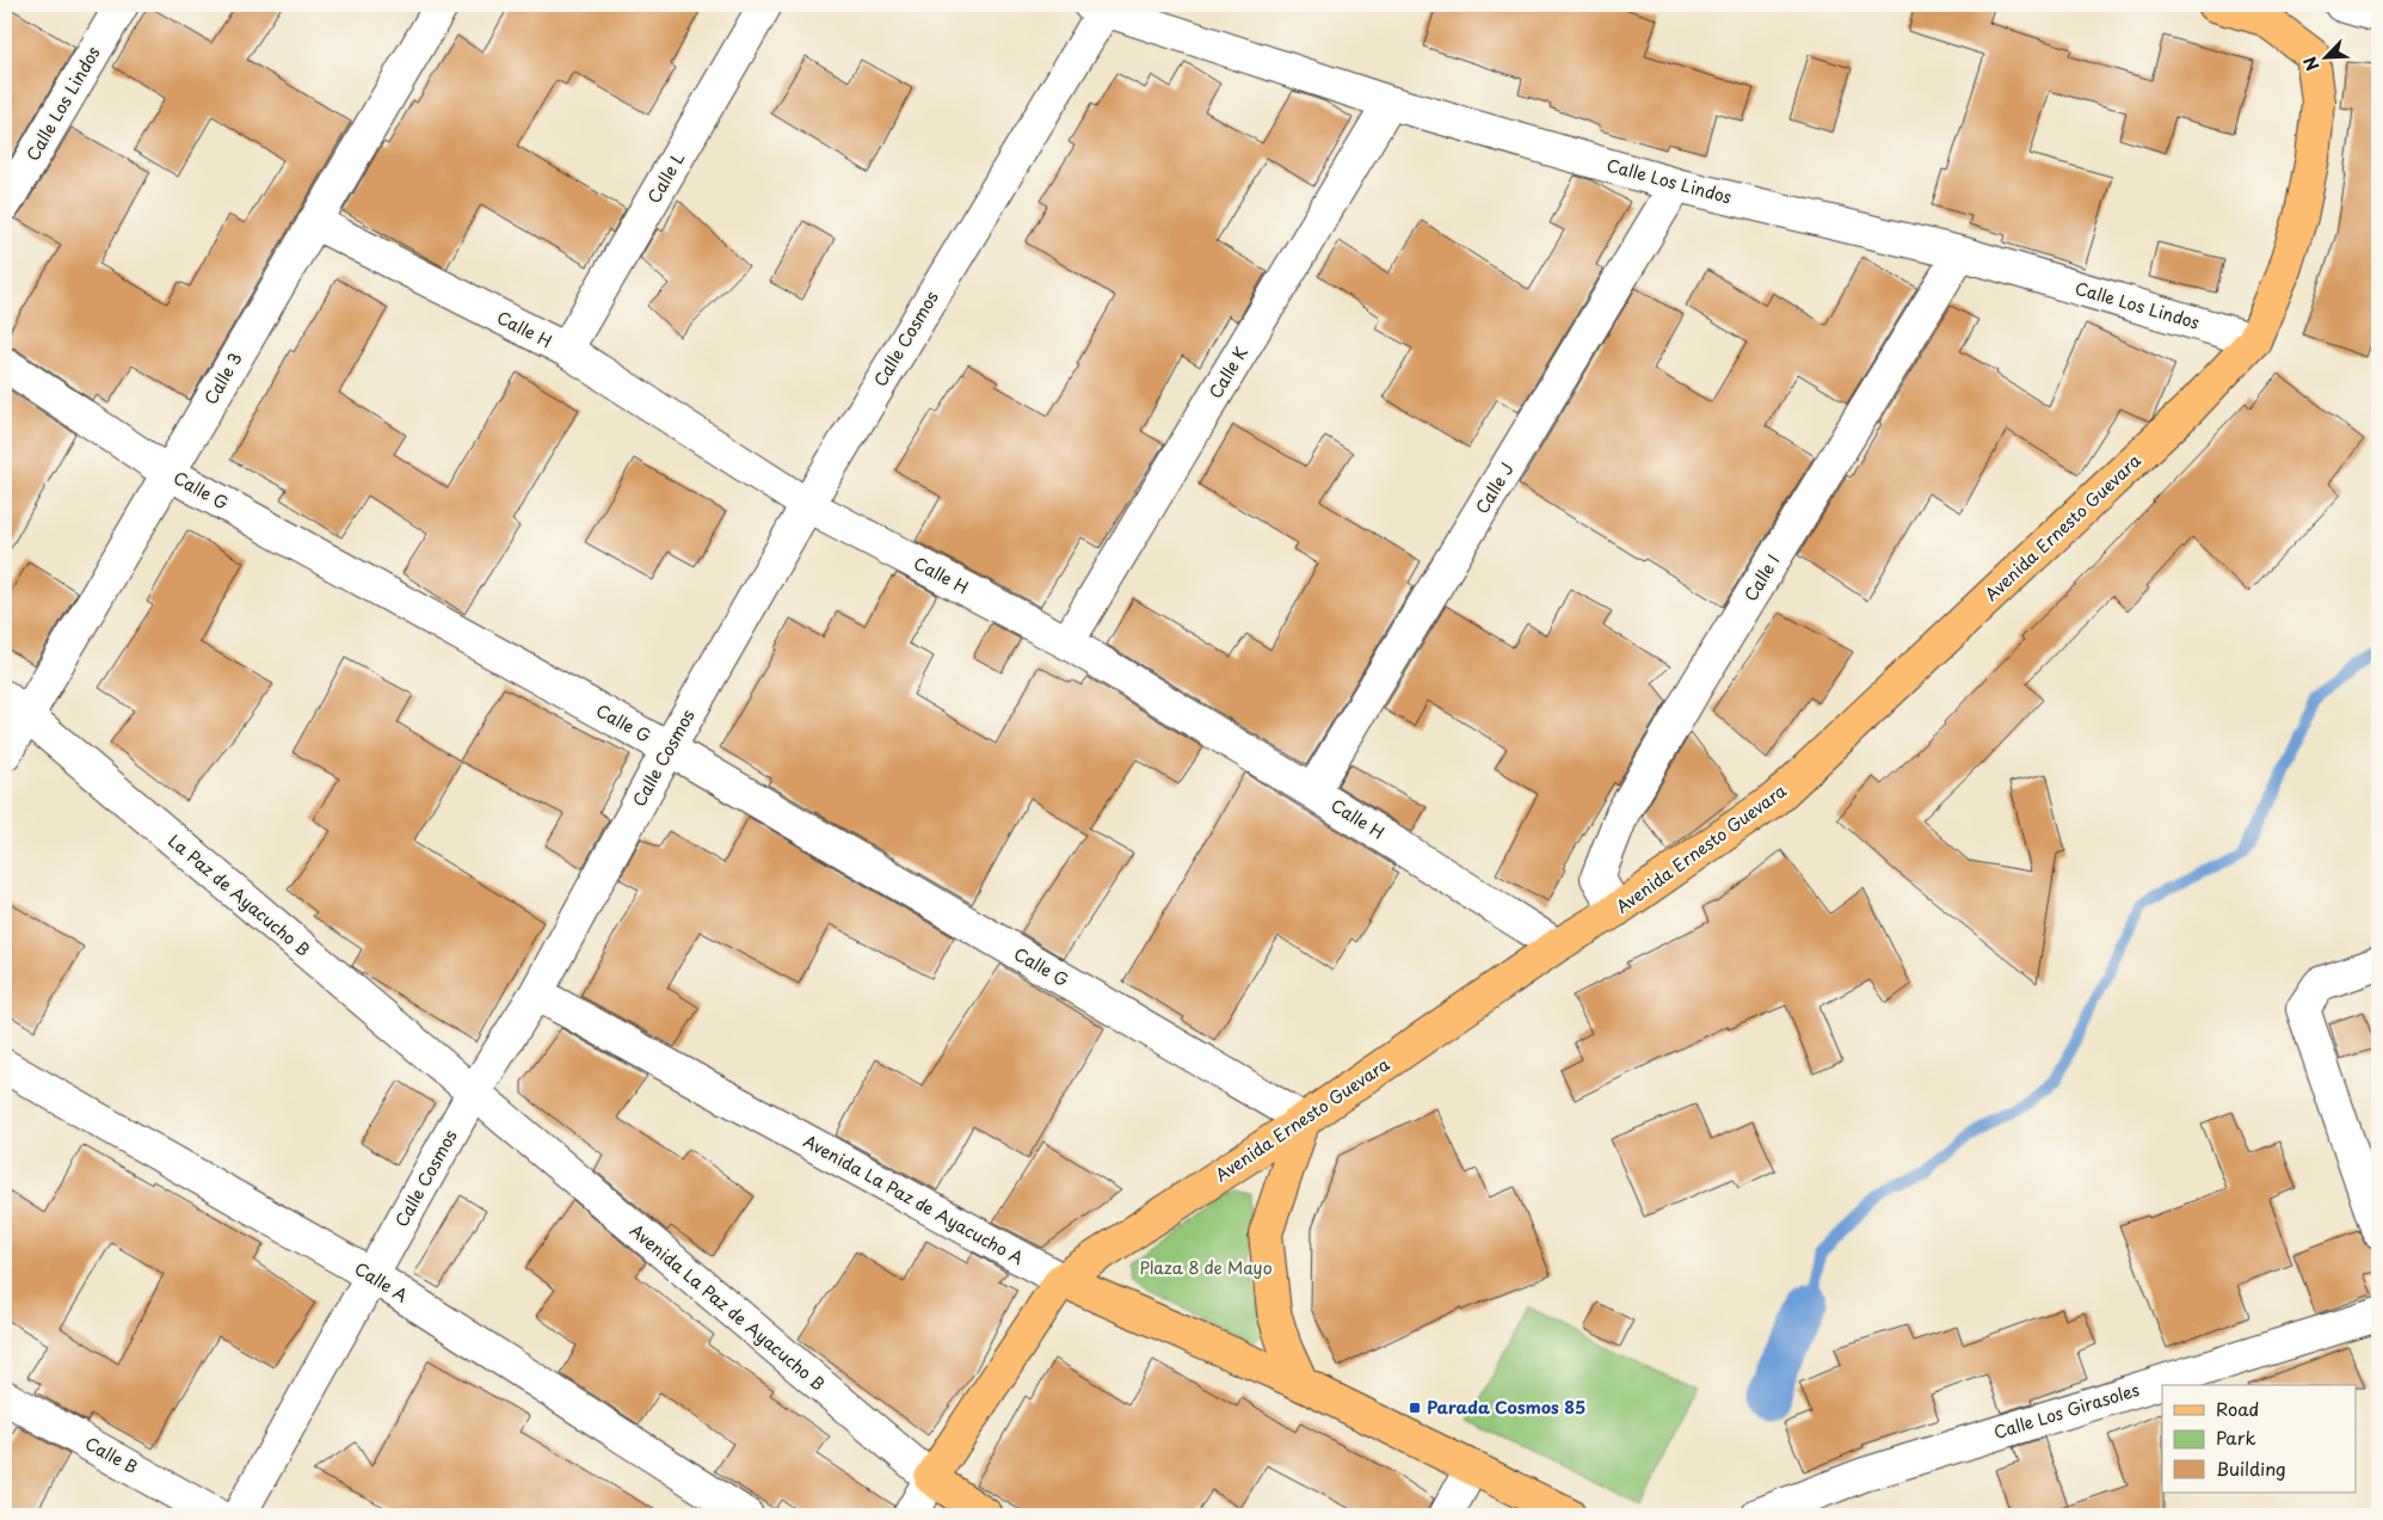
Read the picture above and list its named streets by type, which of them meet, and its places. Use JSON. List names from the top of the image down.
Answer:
{
  "streets": {
    "main road": ["Avenida Ernesto Guevara", "Avenida La Paz de Ayacucho A", "Avenida La Paz de Ayacucho B"],
    "street": [
      "Calle Los Lindos",
      "Calle L",
      "Calle H",
      "Calle Cosmos",
      "Calle K",
      "Calle 3",
      "Calle J",
      "Calle G",
      "Calle I",
      "La Paz de Ayacucho B",
      "Calle A",
      "Calle Los Girasoles",
      "Calle B"
    ]
  },
  "crossings": [
    ["Calle Los Lindos", "Calle Cosmos"],
    ["Calle Los Lindos", "Calle K"],
    ["Calle Los Lindos", "Calle J"],
    ["Calle Los Lindos", "Avenida Ernesto Guevara"],
    ["Calle Los Lindos", "Calle I"],
    ["Calle L", "Calle H"],
    ["Calle H", "Calle Cosmos"],
    ["Calle H", "Calle K"],
    ["Calle H", "Calle 3"],
    ["Calle H", "Calle J"],
    ["Calle H", "Avenida Ernesto Guevara"],
    ["Calle Cosmos", "Calle G"],
    ["Calle Cosmos", "La Paz de Ayacucho B"],
    ["Calle Cosmos", "Avenida La Paz de Ayacucho A"],
    ["Calle Cosmos", "Calle A"],
    ["Calle Cosmos", "Avenida La Paz de Ayacucho B"],
    ["Calle 3", "Calle G"],
    ["Calle 3", "La Paz de Ayacucho B"],
    ["Calle G", "Avenida Ernesto Guevara"],
    ["Avenida Ernesto Guevara", "Calle I"],
    ["Avenida Ernesto Guevara", "Avenida La Paz de Ayacucho A"],
    ["Avenida Ernesto Guevara", "Avenida La Paz de Ayacucho B"],
    ["La Paz de Ayacucho B", "Avenida La Paz de Ayacucho B"]
  ],
  "parks": ["Plaza 8 de Mayo"],
  "places": {
    "transit": ["Parada Cosmos 85"]
  },
  "legend": ["Road", "Park", "Building"],
  "north": "bottom left"
}
